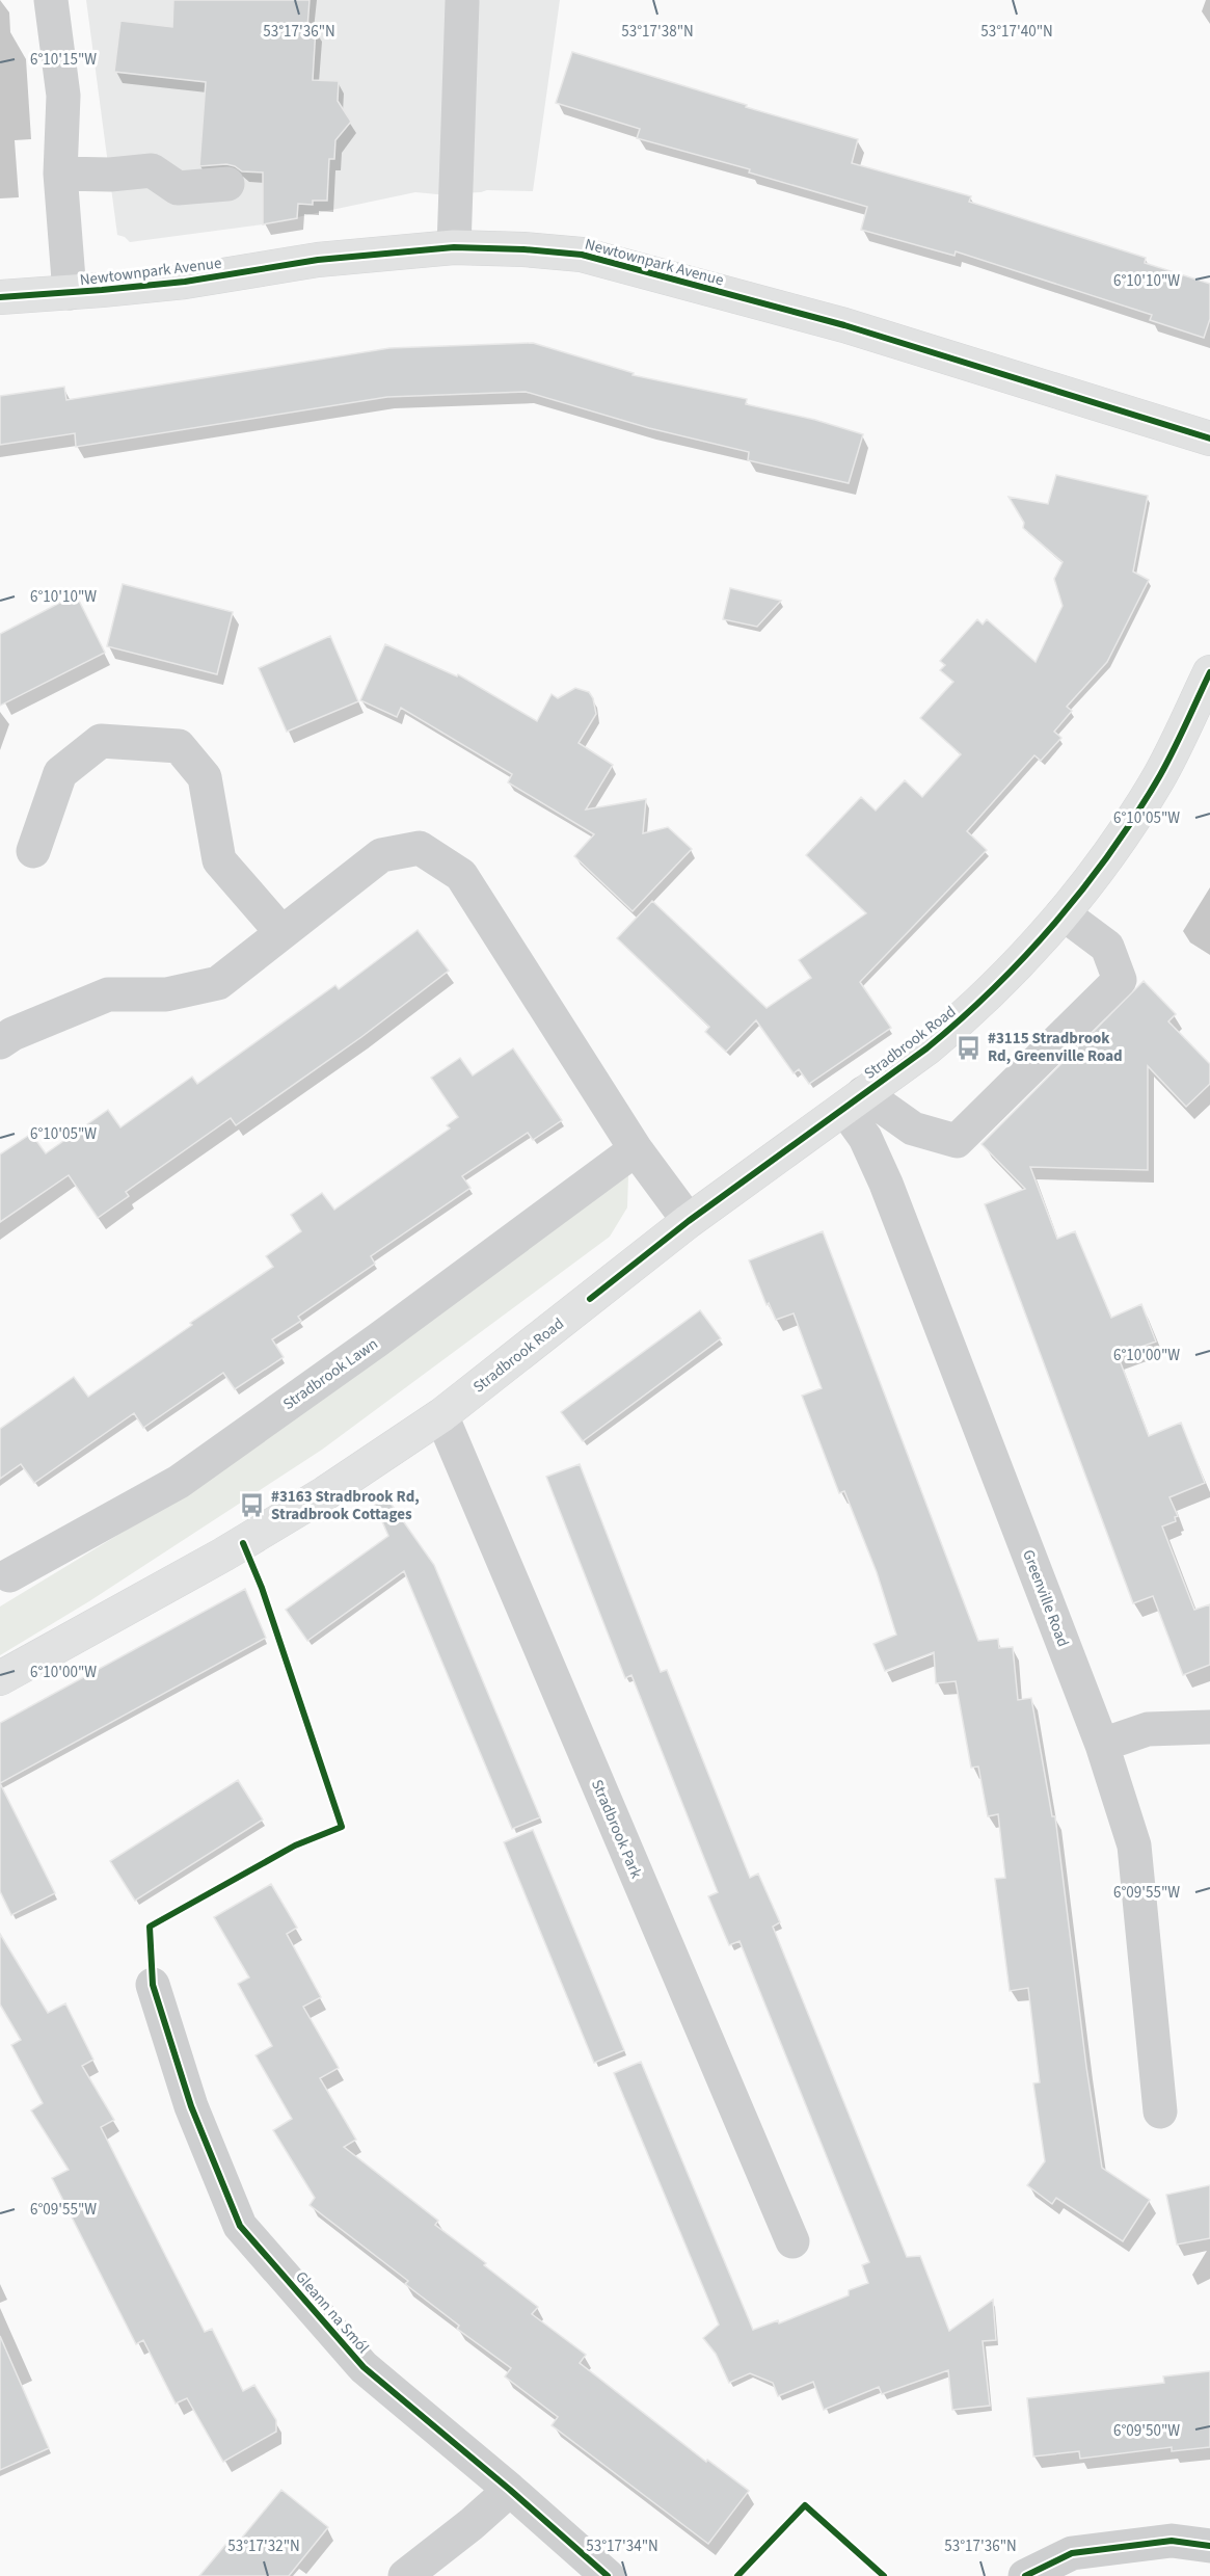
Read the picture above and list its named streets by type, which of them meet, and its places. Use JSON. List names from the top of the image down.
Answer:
{
  "streets": {
    "main road": ["Newtownpark Avenue", "Stradbrook Road"],
    "street": [
      "Stradbrook Lawn",
      "Greenville Road",
      "Stradbrook Park",
      "Gleann na Smól"
    ]
  },
  "crossings": [
    ["Stradbrook Road", "Greenville Road"],
    ["Stradbrook Road", "Stradbrook Park"]
  ],
  "places": {
    "bus stop": ["#3115 Stradbrook Rd, Greenville Road", "#3163 Stradbrook Rd, Stradbrook Cottages"]
  },
  "coordinates": [
    "53°17'36\"N",
    "53°17'38\"N",
    "53°17'40\"N",
    "6°10'15\"W",
    "6°10'10\"W",
    "6°10'05\"W",
    "6°10'00\"W",
    "6°09'55\"W",
    "6°09'50\"W",
    "53°17'32\"N",
    "53°17'34\"N"
  ]
}
